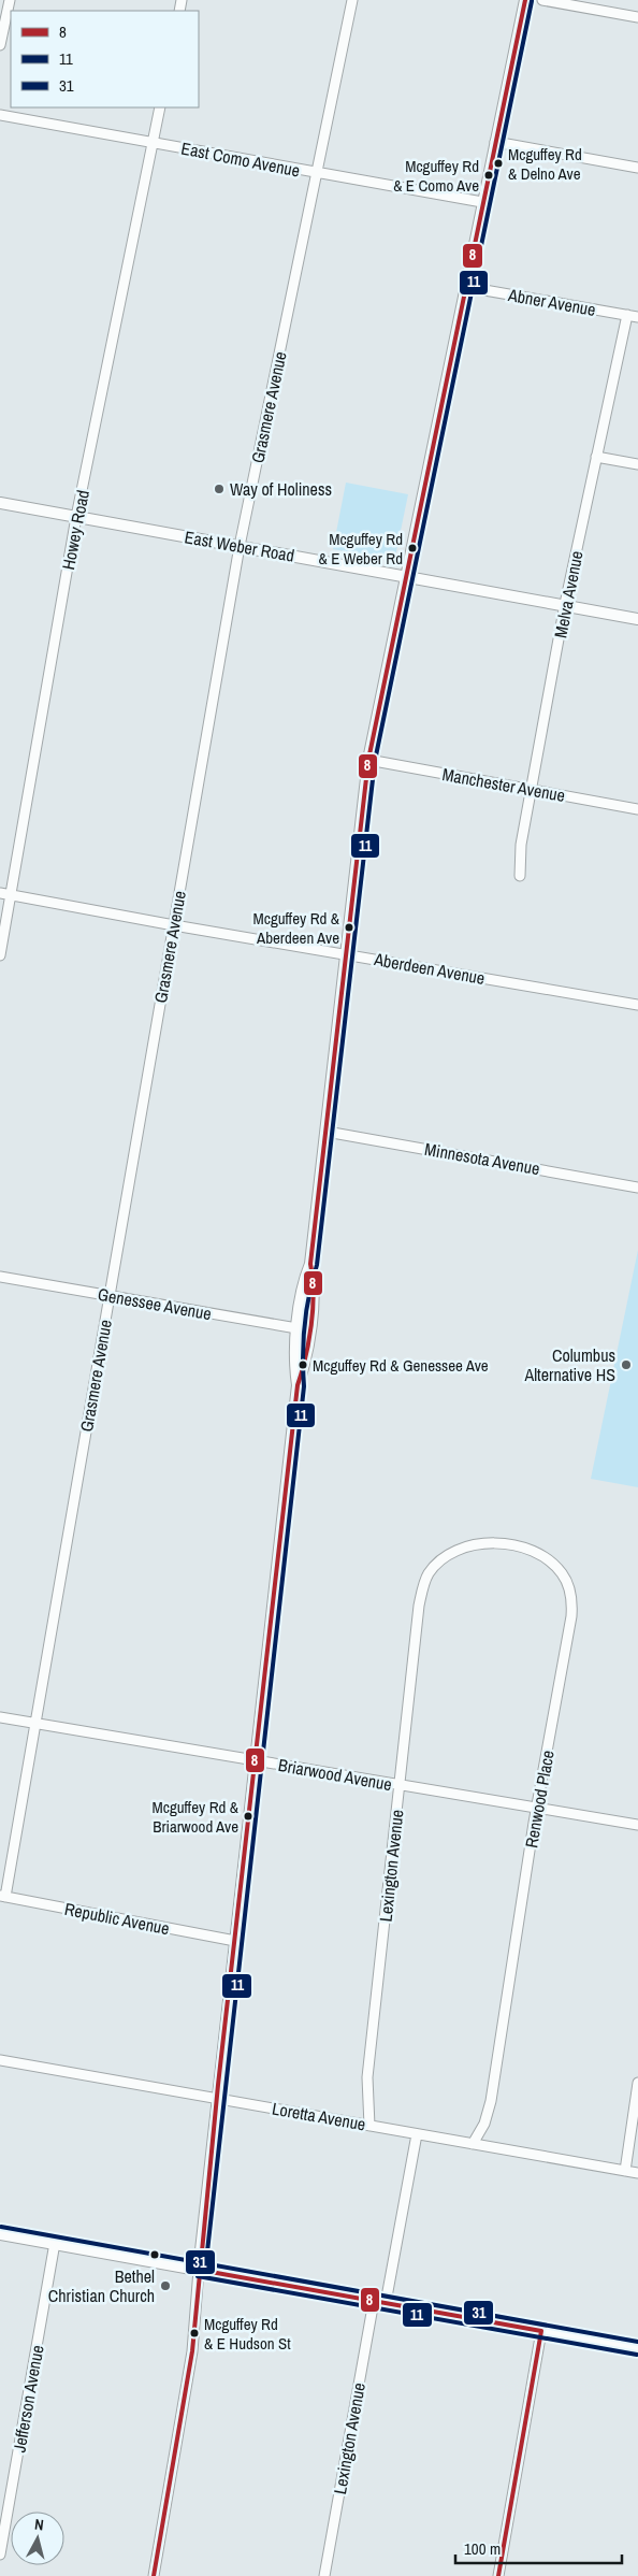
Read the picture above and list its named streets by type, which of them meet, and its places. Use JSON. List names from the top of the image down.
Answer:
{
  "streets": {
    "street": [
      "East Como Avenue",
      "Abner Avenue",
      "Grasmere Avenue",
      "Howey Road",
      "East Weber Road",
      "Melva Avenue",
      "Manchester Avenue",
      "Aberdeen Avenue",
      "Minnesota Avenue",
      "Genessee Avenue",
      "Briarwood Avenue",
      "Renwood Place",
      "Lexington Avenue",
      "Republic Avenue",
      "Loretta Avenue",
      "Jefferson Avenue"
    ]
  },
  "crossings": [
    ["East Como Avenue", "Grasmere Avenue"],
    ["East Como Avenue", "Howey Road"],
    ["Abner Avenue", "Melva Avenue"],
    ["Grasmere Avenue", "East Weber Road"],
    ["Grasmere Avenue", "Aberdeen Avenue"],
    ["Grasmere Avenue", "Genessee Avenue"],
    ["Grasmere Avenue", "Briarwood Avenue"],
    ["Grasmere Avenue", "Republic Avenue"],
    ["Howey Road", "East Weber Road"],
    ["Howey Road", "Aberdeen Avenue"],
    ["East Weber Road", "Melva Avenue"],
    ["Melva Avenue", "Manchester Avenue"],
    ["Briarwood Avenue", "Renwood Place"],
    ["Briarwood Avenue", "Lexington Avenue"],
    ["Renwood Place", "Lexington Avenue"],
    ["Renwood Place", "Loretta Avenue"],
    ["Lexington Avenue", "Loretta Avenue"]
  ],
  "places": [
    "Mcguffey Rd & Delno Ave",
    "Mcguffey Rd & E Como Ave",
    "Way of Holiness",
    "Mcguffey Rd & E Weber Rd",
    "Mcguffey Rd & Aberdeen Ave",
    "Mcguffey Rd & Genessee Ave",
    "Columbus Alternative HS",
    "Mcguffey Rd & Briarwood Ave",
    "Bethel Christian Church",
    "Mcguffey Rd & E Hudson St"
  ],
  "lines": ["transit line 8", "transit line 11", "transit line 31"],
  "legend": ["8", "11", "31"],
  "scale_bar": "100 m",
  "north": "top"
}
